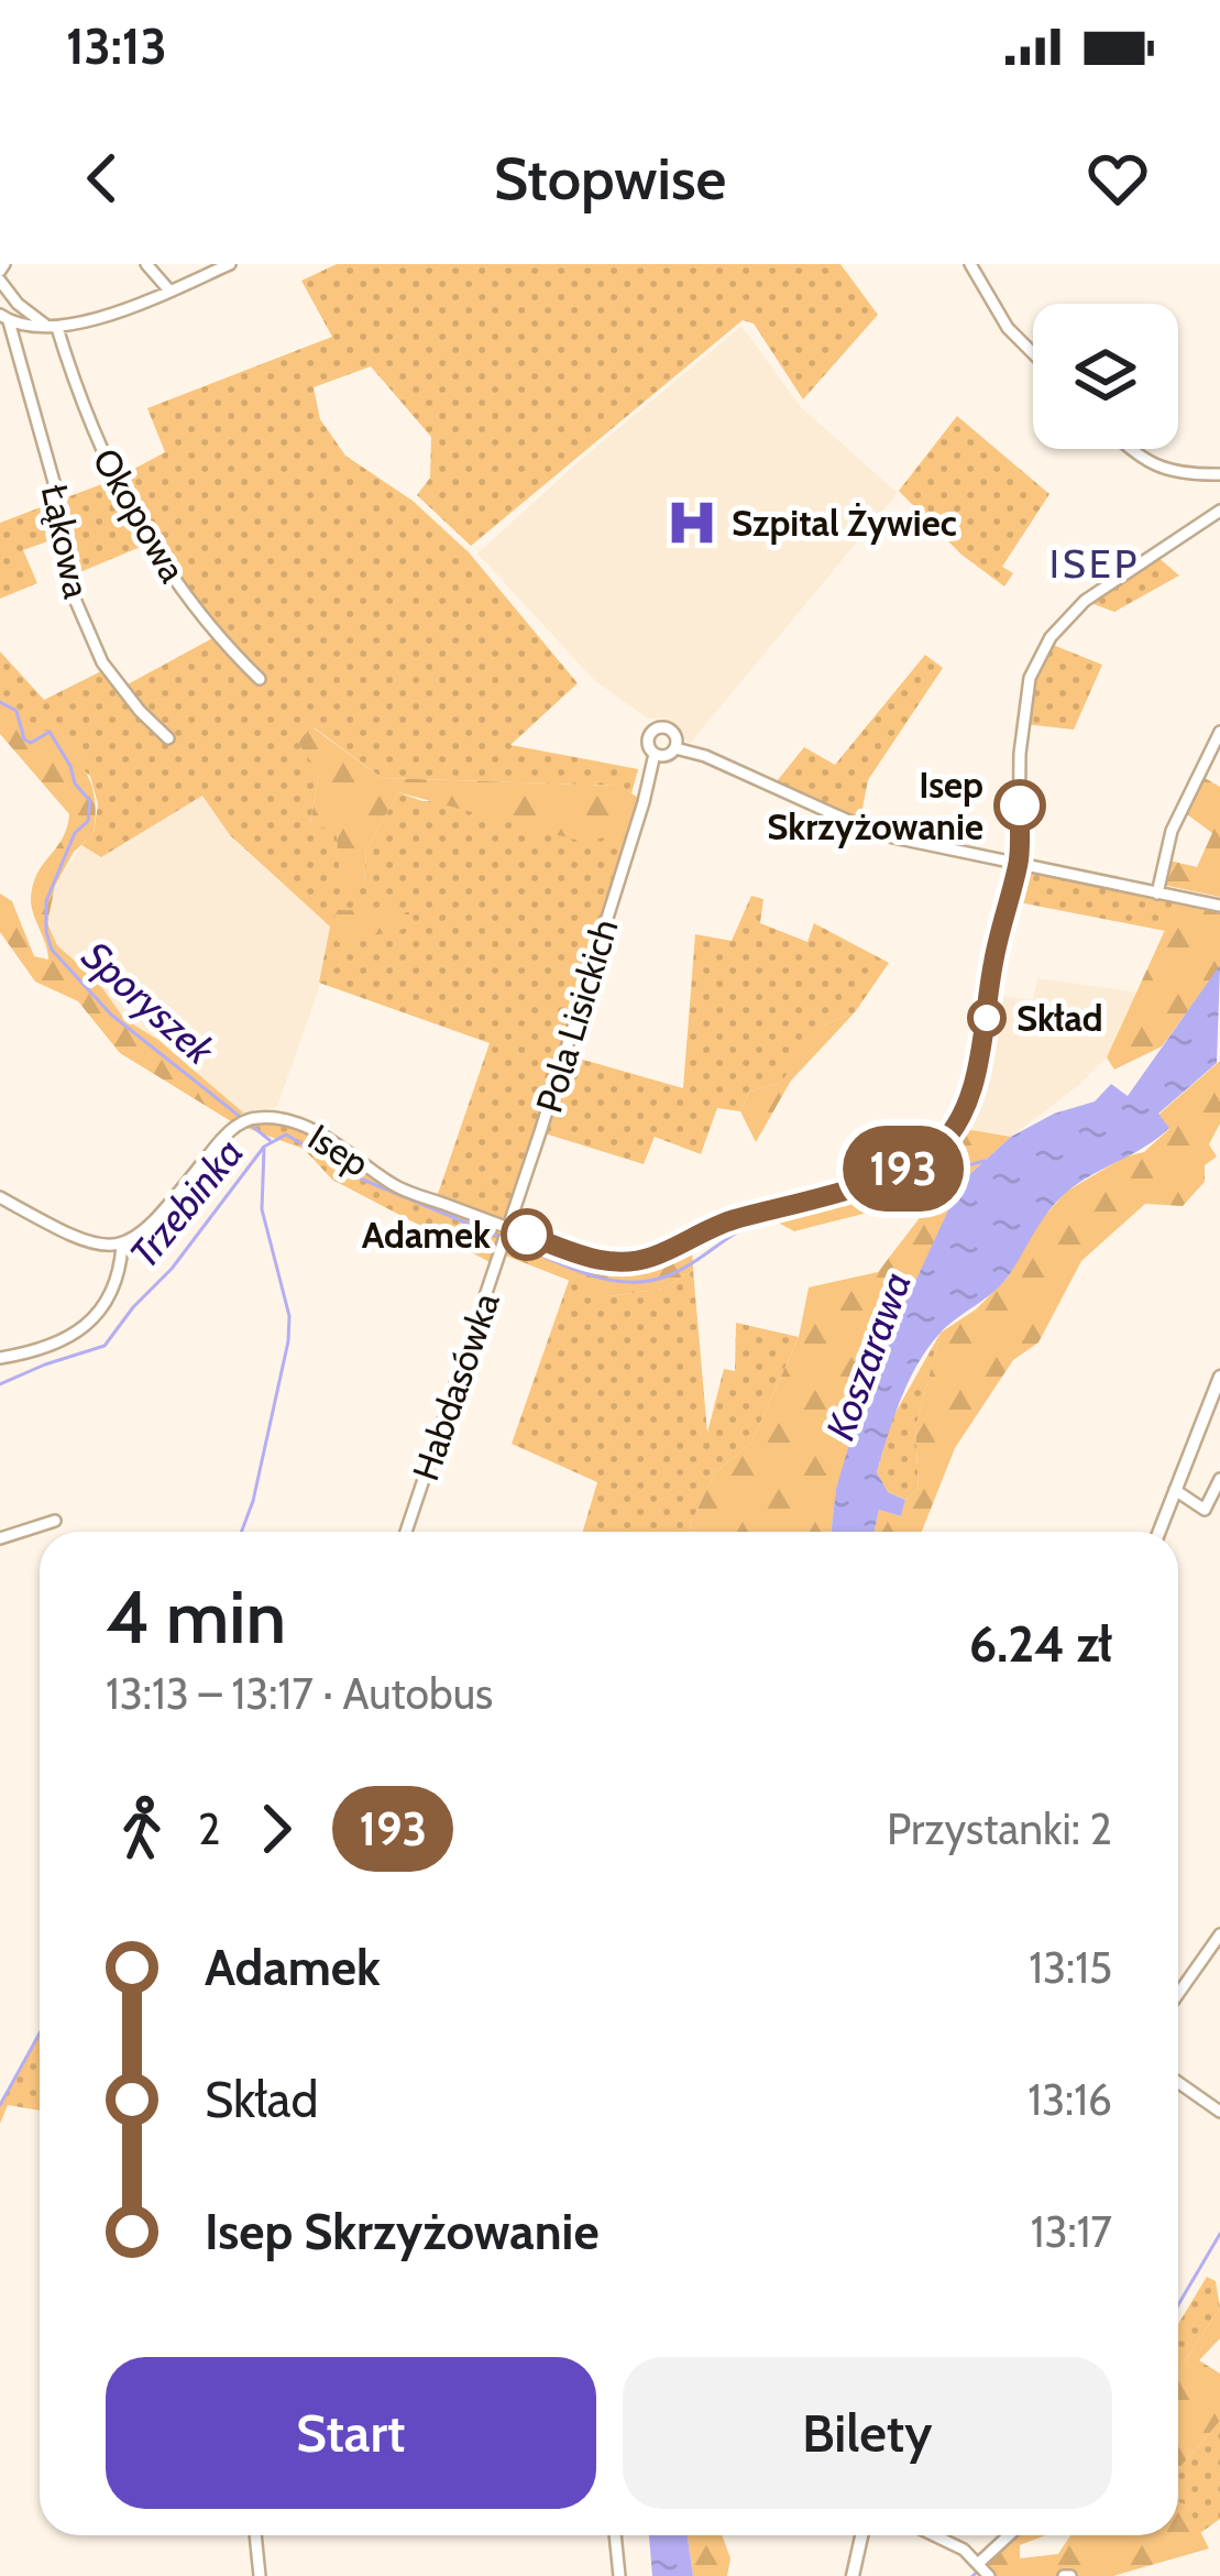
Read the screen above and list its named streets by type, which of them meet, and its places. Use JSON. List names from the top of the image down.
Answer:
{
  "streets": {
    "street": [
      "Okopowa",
      "Łąkowa",
      "Pola Lisickich",
      "Isep",
      "Habdasówka"
    ]
  },
  "crossings": [
    ["Pola Lisickich", "Isep"],
    ["Pola Lisickich", "Habdasówka"],
    ["Isep", "Habdasówka"]
  ],
  "districts": ["ISEP"],
  "water": ["Sporyszek", "Trzebinka", "Koszarawa"],
  "places": {
    "hospital": ["Szpital Żywiec"],
    "other": ["Isep Skrzyżowanie", "Skład", "Adamek"]
  },
  "lines": ["bus line 193"],
  "page": {
    "status": "13:13",
    "header": "Stopwise",
    "on_map": "193",
    "heading": ["4 min", "13:13 – 13:17 · Autobus", "6.24 zł"],
    "legs": ["2", "193", "Przystanki: 2"],
    "list": [
      {
        "name": "Adamek",
        "value": "13:15"
      },
      {
        "name": "Skład",
        "value": "13:16"
      },
      {
        "name": "Isep Skrzyżowanie",
        "value": "13:17"
      }
    ],
    "buttons": ["Start", "Bilety"]
  }
}
